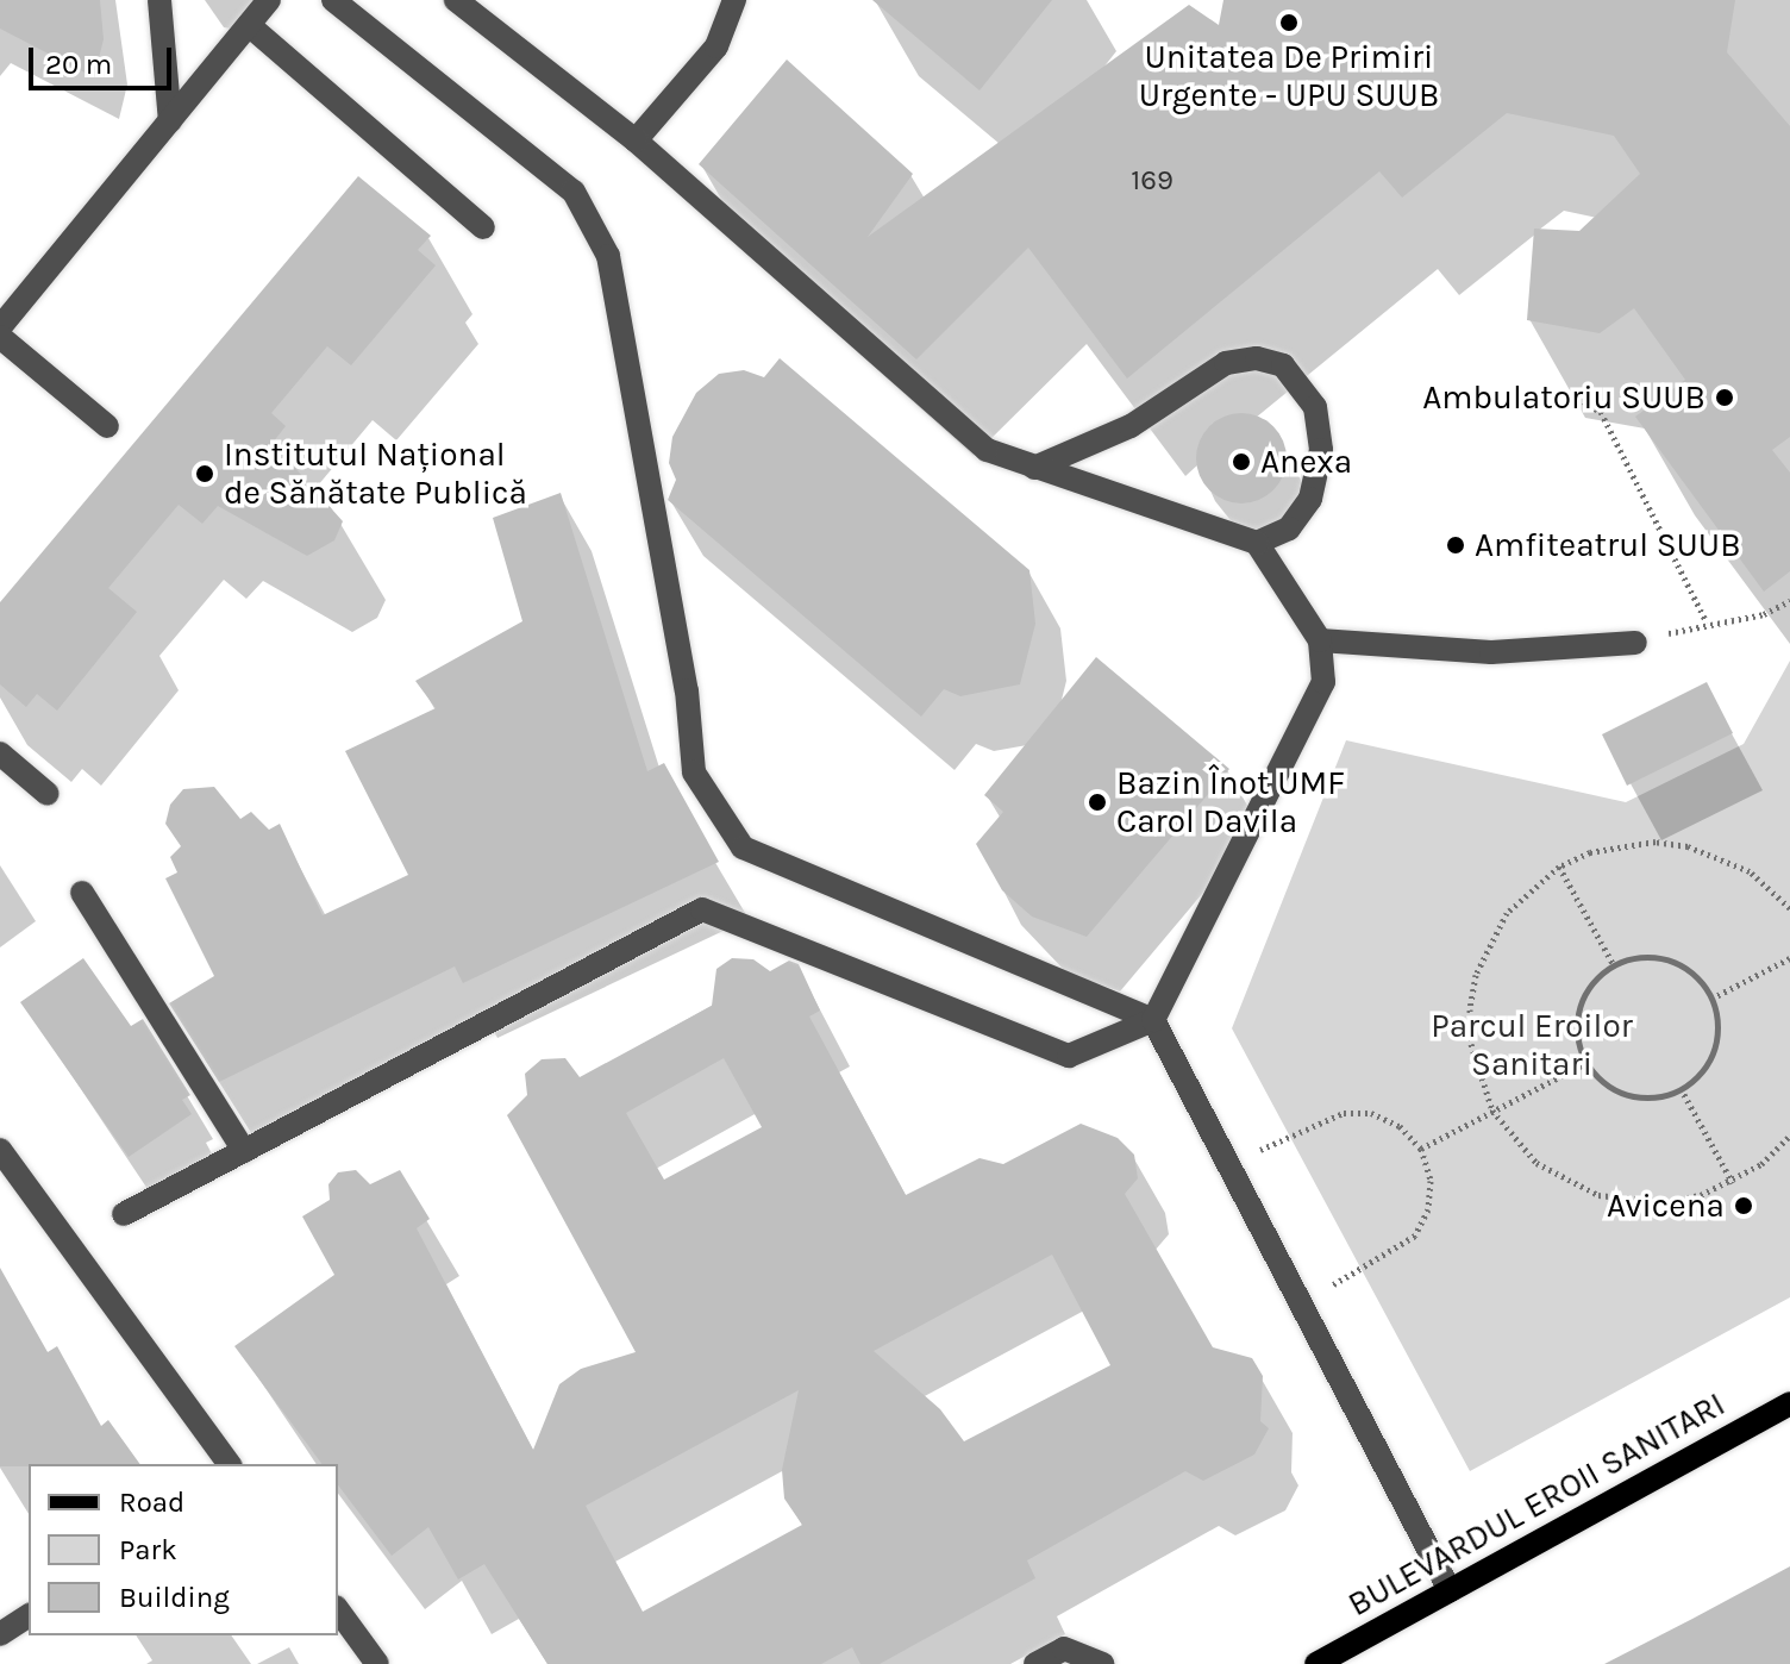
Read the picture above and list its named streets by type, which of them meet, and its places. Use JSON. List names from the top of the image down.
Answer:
{
  "streets": {
    "main road": ["BULEVARDUL EROII SANITARI"]
  },
  "parks": ["Parcul Eroilor Sanitari"],
  "places": [
    "Unitatea De Primiri Urgente - UPU SUUB",
    "Ambulatoriu SUUB",
    "Anexa",
    "Institutul Național de Sănătate Publică",
    "Amfiteatrul SUUB",
    "Bazin Înot UMF Carol Davila",
    "Avicena"
  ],
  "house_numbers": ["169"],
  "legend": ["Road", "Park", "Building"],
  "scale_bar": "20 m"
}
